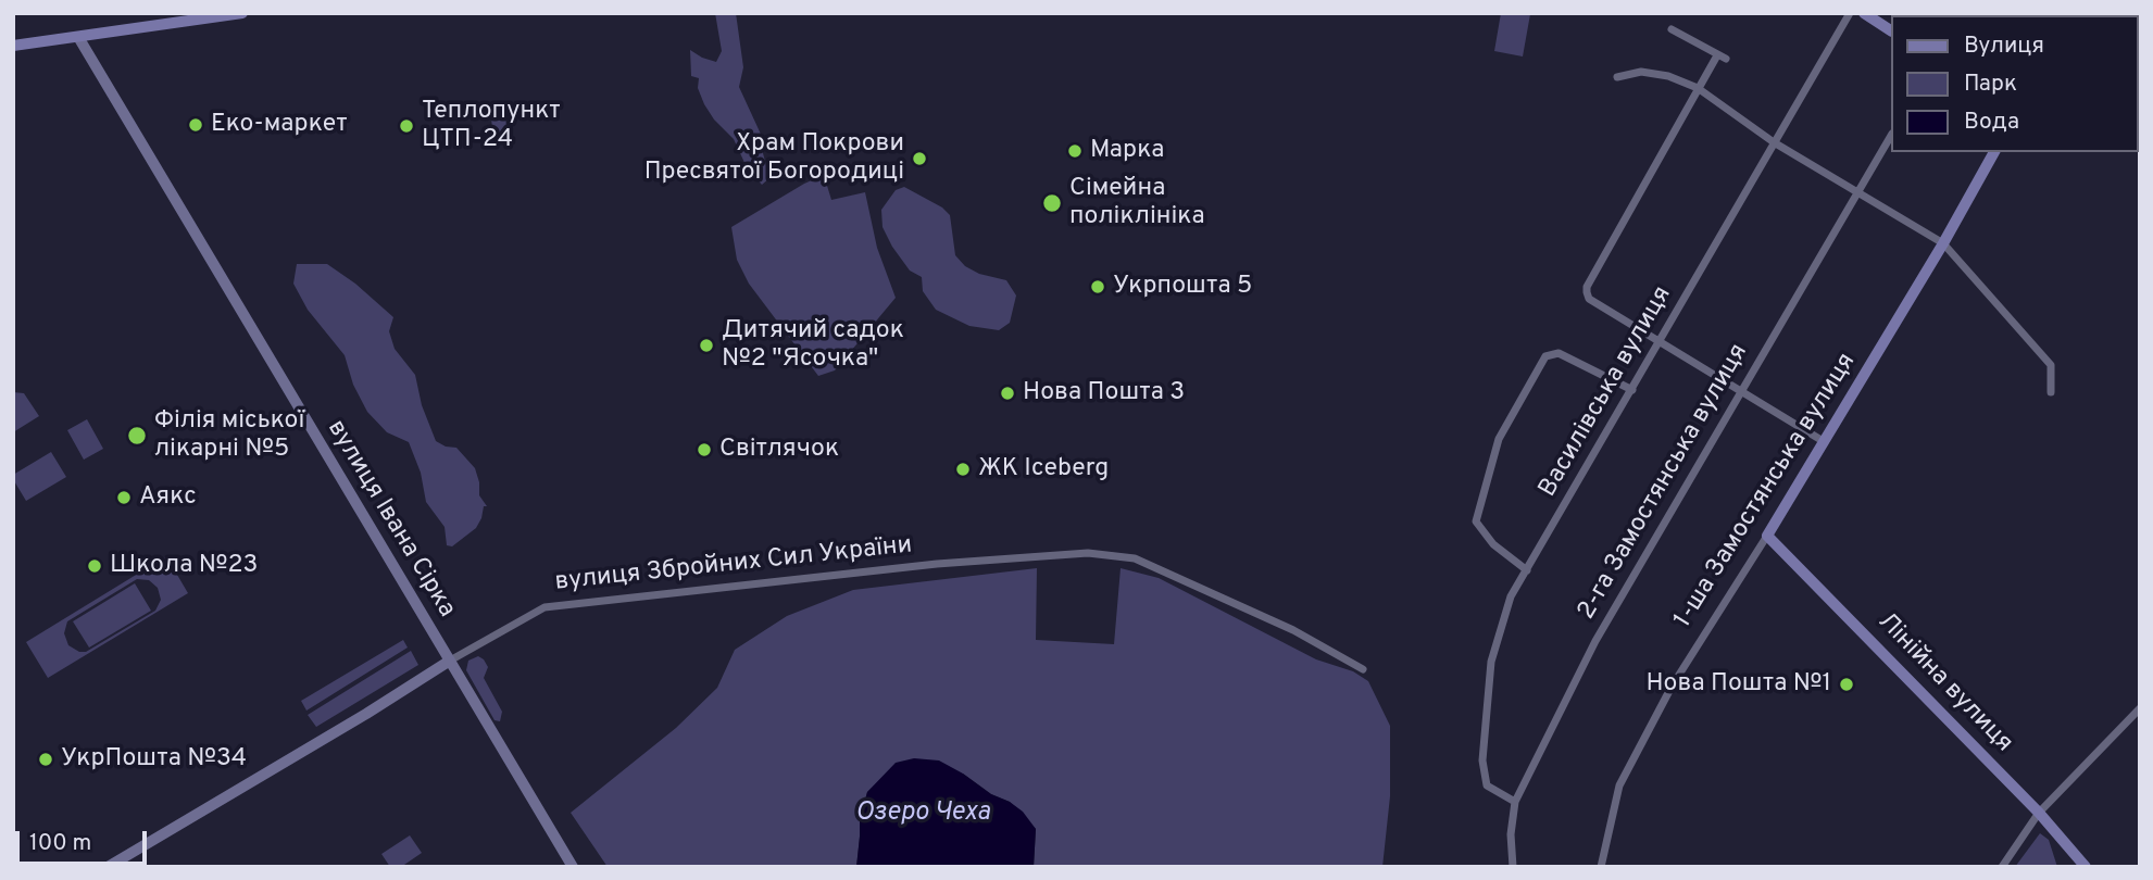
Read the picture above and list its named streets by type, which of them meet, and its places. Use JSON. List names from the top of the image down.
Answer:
{
  "streets": {
    "main road": ["1-ша Замостянська вулиця", "Лінійна вулиця"],
    "street": [
      "Василівська вулиця",
      "2-га Замостянська вулиця",
      "вулиця Івана Сірка",
      "вулиця Збройних Сил України"
    ]
  },
  "crossings": [
    ["Василівська вулиця", "2-га Замостянська вулиця"],
    ["1-ша Замостянська вулиця", "Лінійна вулиця"],
    ["вулиця Івана Сірка", "вулиця Збройних Сил України"]
  ],
  "water": ["Озеро Чеха"],
  "places": [
    "Еко-маркет",
    "Теплопункт ЦТП-24",
    "Марка",
    "Храм Покрови Пресвятої Богородиці",
    "Сімейна поліклініка",
    "Укрпошта 5",
    "Дитячий садок №2 \"Ясочка\"",
    "Нова Пошта 3",
    "Філія міської лікарні №5",
    "Світлячок",
    "ЖК Iceberg",
    "Аякс",
    "Школа №23",
    "Нова Пошта №1",
    "УкрПошта №34"
  ],
  "legend": ["Вулиця", "Парк", "Вода"],
  "scale_bar": "100 m"
}
